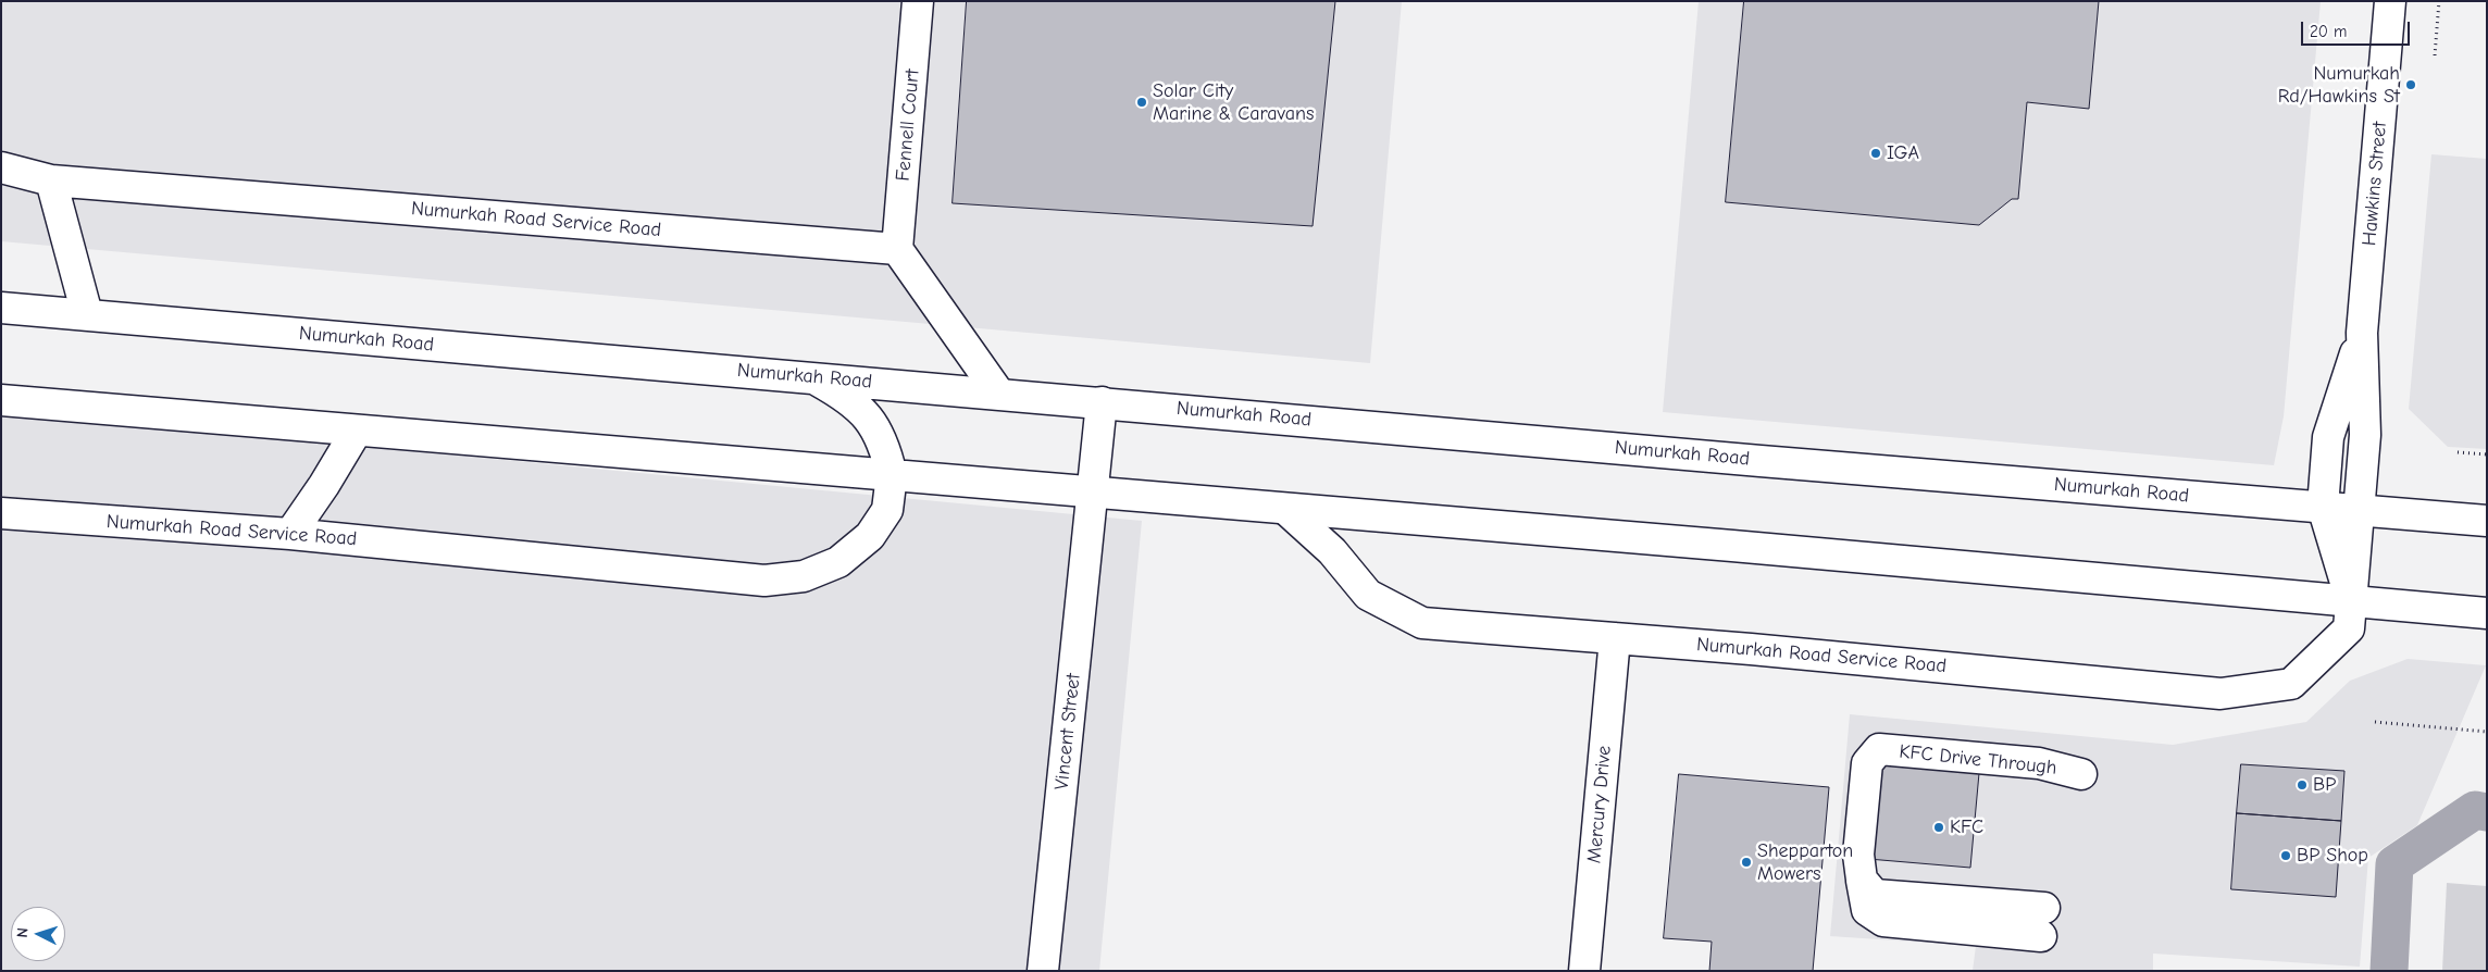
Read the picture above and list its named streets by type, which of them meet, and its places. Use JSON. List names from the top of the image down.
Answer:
{
  "streets": {
    "main road": [
      "Fennell Court",
      "Hawkins Street",
      "Numurkah Road Service Road",
      "Numurkah Road",
      "Vincent Street",
      "KFC Drive Through",
      "Mercury Drive"
    ]
  },
  "crossings": [
    ["Fennell Court", "Numurkah Road Service Road"],
    ["Hawkins Street", "Numurkah Road Service Road"],
    ["Hawkins Street", "Numurkah Road"],
    ["Numurkah Road Service Road", "Numurkah Road"],
    ["Numurkah Road Service Road", "Mercury Drive"],
    ["Numurkah Road", "Vincent Street"]
  ],
  "places": [
    "Numurkah Rd/Hawkins St",
    "Solar City Marine & Caravans",
    "IGA",
    "BP",
    "KFC",
    "BP Shop",
    "Shepparton Mowers"
  ],
  "scale_bar": "20 m",
  "north": "left"
}
